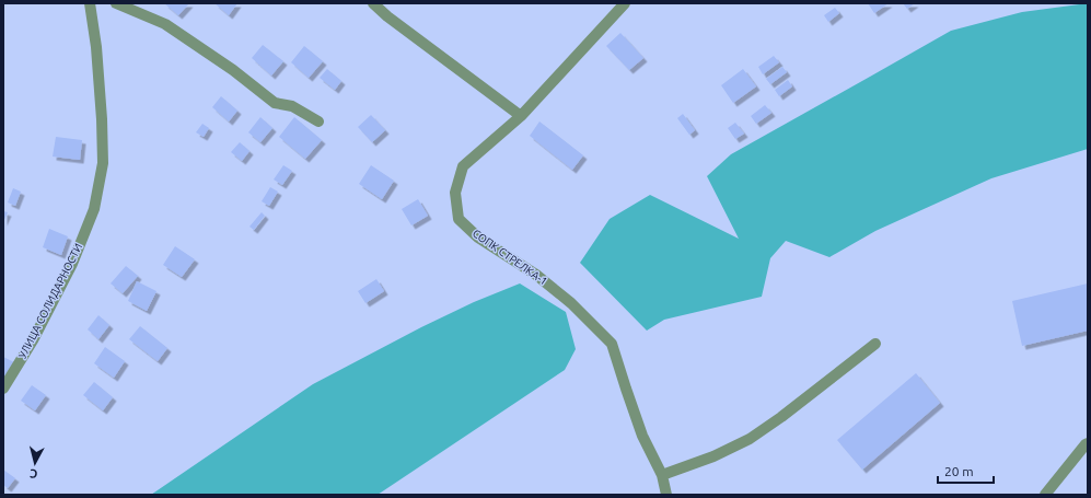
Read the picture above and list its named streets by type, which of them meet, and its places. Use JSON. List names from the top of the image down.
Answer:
{
  "streets": {
    "street": ["СОПК СТРЕЛКА-1", "УЛИЦА СОЛИДАРНОСТИ"]
  },
  "scale_bar": "20 m",
  "north": "bottom"
}
